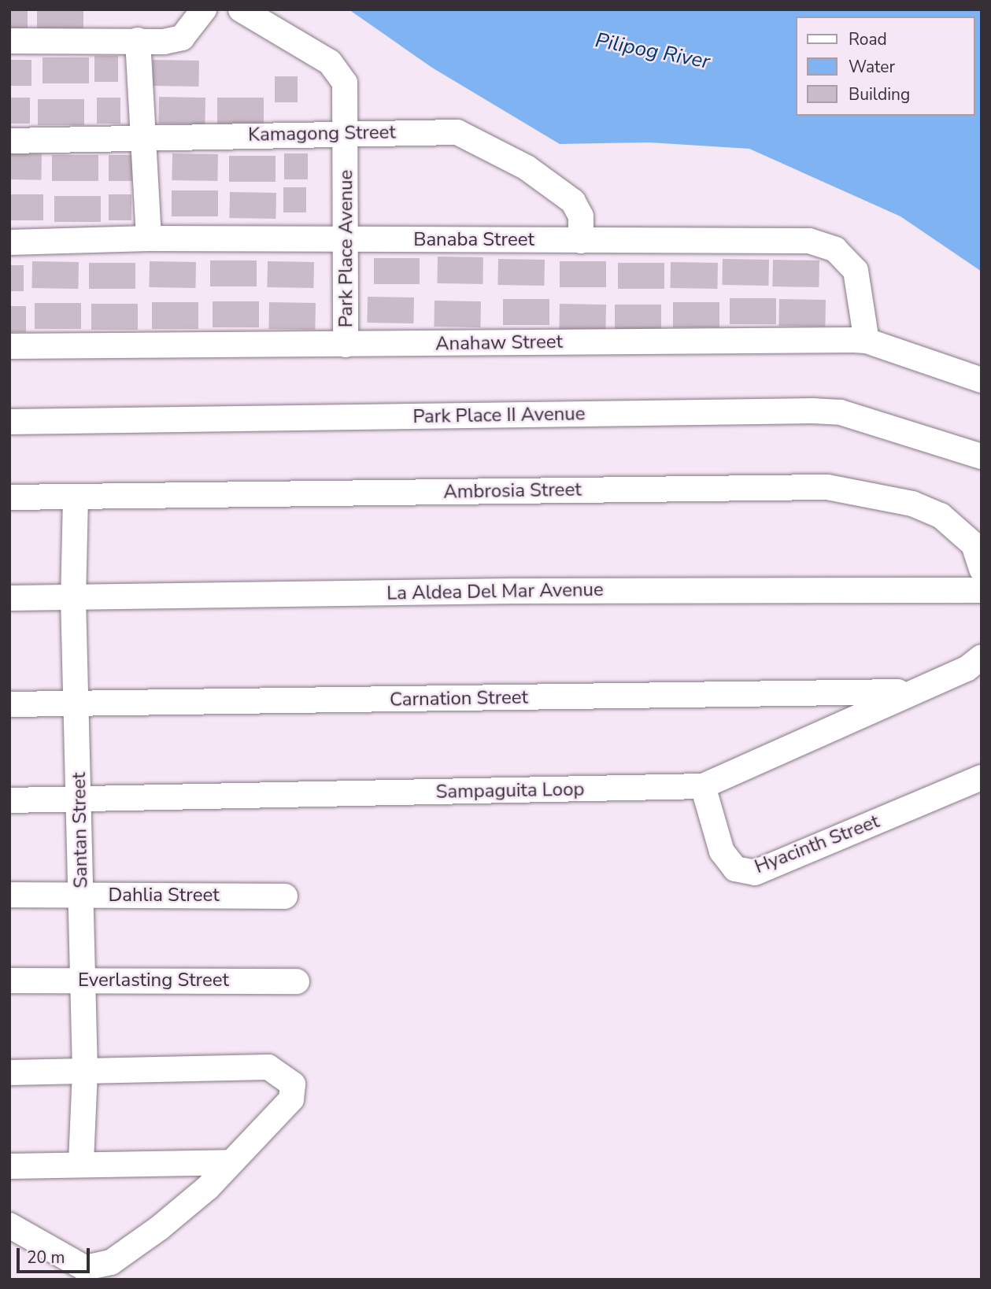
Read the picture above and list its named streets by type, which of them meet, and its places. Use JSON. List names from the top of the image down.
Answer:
{
  "streets": {
    "street": [
      "Kamagong Street",
      "Banaba Street",
      "Park Place Avenue",
      "Anahaw Street",
      "Park Place II Avenue",
      "Ambrosia Street",
      "La Aldea Del Mar Avenue",
      "Carnation Street",
      "Sampaguita Loop",
      "Santan Street",
      "Hyacinth Street",
      "Dahlia Street",
      "Everlasting Street"
    ]
  },
  "crossings": [
    ["Kamagong Street", "Banaba Street"],
    ["Kamagong Street", "Park Place Avenue"],
    ["Banaba Street", "Park Place Avenue"],
    ["Banaba Street", "Anahaw Street"],
    ["Park Place Avenue", "Anahaw Street"],
    ["Ambrosia Street", "Santan Street"],
    ["La Aldea Del Mar Avenue", "Santan Street"],
    ["Carnation Street", "Sampaguita Loop"],
    ["Carnation Street", "Santan Street"],
    ["Sampaguita Loop", "Santan Street"],
    ["Sampaguita Loop", "Hyacinth Street"],
    ["Santan Street", "Dahlia Street"],
    ["Santan Street", "Everlasting Street"]
  ],
  "water": ["Pilipog River"],
  "legend": ["Road", "Water", "Building"],
  "scale_bar": "20 m"
}
